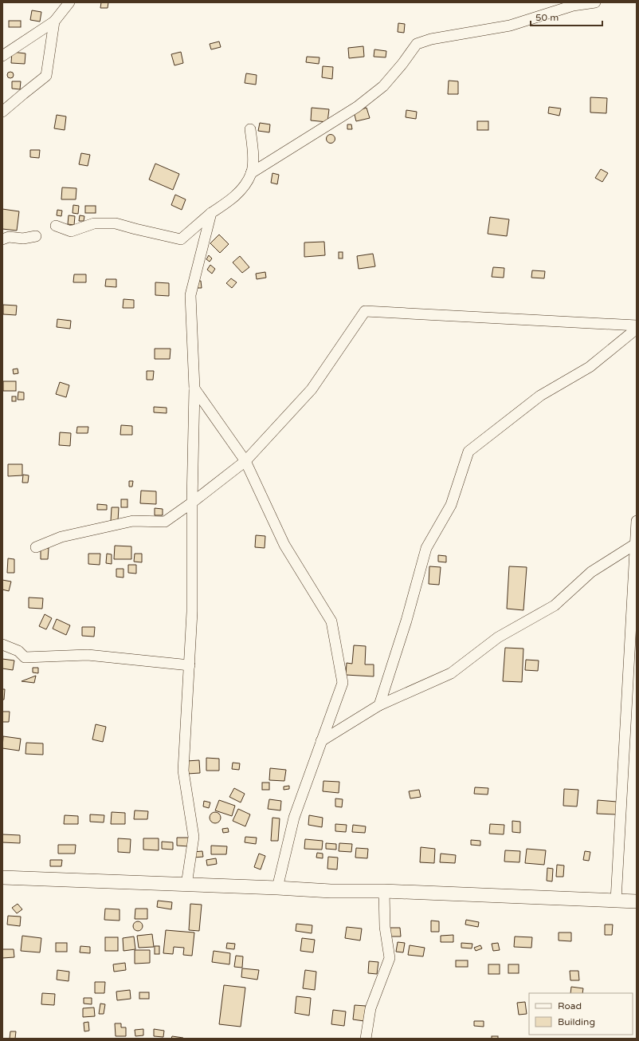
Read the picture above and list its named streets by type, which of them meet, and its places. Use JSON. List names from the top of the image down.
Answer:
{
  "legend": ["Road", "Building"],
  "scale_bar": "50 m"
}
